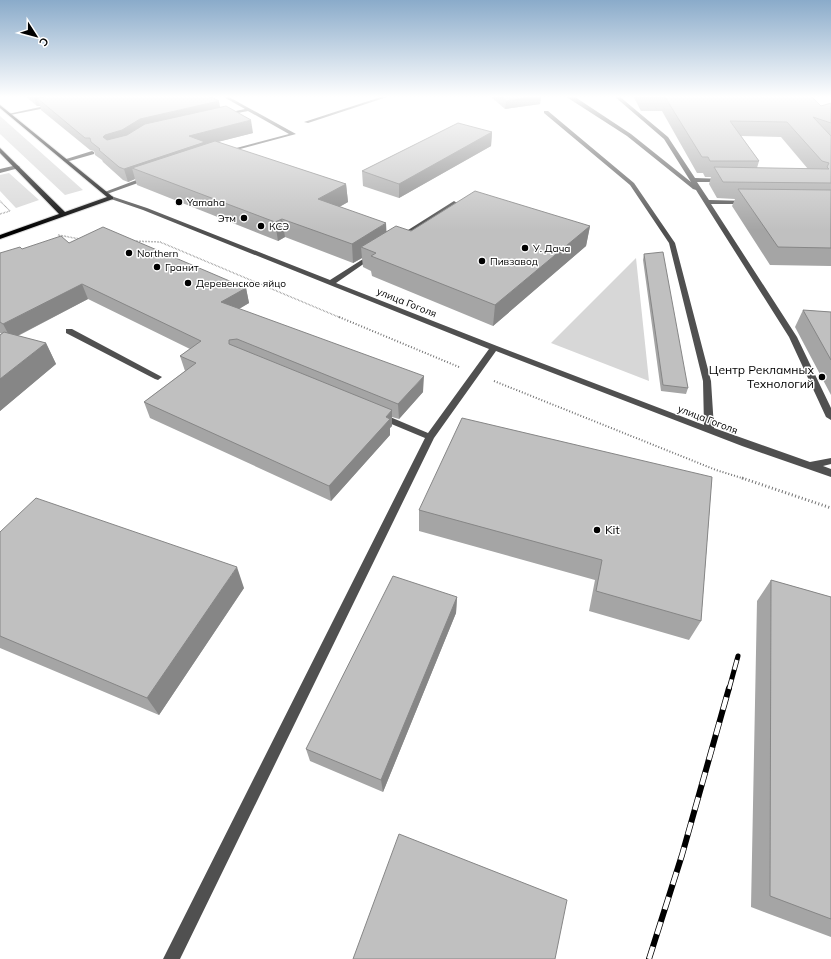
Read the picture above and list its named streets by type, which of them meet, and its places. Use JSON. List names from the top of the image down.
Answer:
{
  "streets": {
    "main road": ["улица Гоголя"]
  },
  "places": [
    "Yamaha",
    "Этм",
    "КСЭ",
    "У. Дача",
    "Northern",
    "Пивзавод",
    "Гранит",
    "Деревенское яйцо",
    "Центр Рекламных Технологий",
    "Kit"
  ],
  "north": "bottom right"
}
